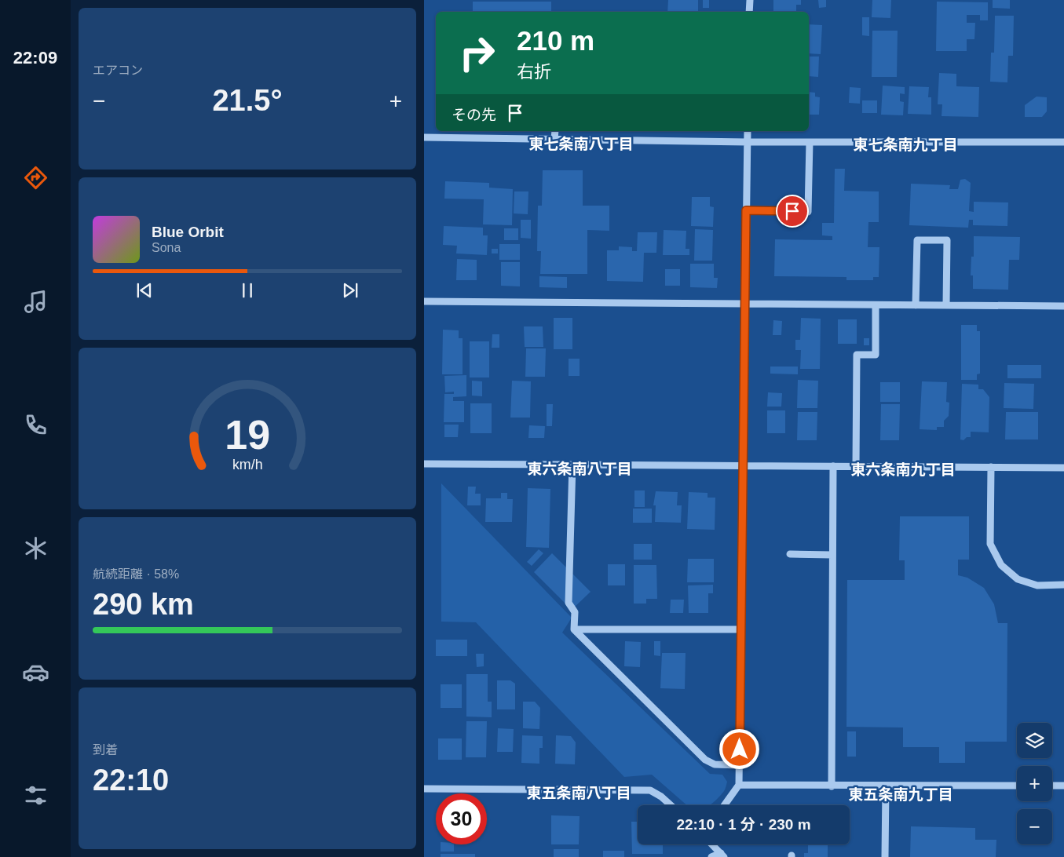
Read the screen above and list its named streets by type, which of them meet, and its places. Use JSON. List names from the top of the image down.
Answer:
{
  "districts": [
    "東七条南八丁目",
    "東七条南九丁目",
    "東六条南八丁目",
    "東六条南九丁目",
    "東五条南八丁目",
    "東五条南九丁目"
  ],
  "page": {
    "tabs": "22:09",
    "tile": [
      "エアコン",
      ["航続距離 · 58%", "290 km"],
      ["到着", "22:10"]
    ],
    "turn": ["210 m", "右折"],
    "heat": ["−", "21.5°", "+"],
    "then": "その先",
    "song": ["Blue Orbit", "Sona"],
    "map_buttons": ["+", "−"],
    "limit": "30",
    "trip": "22:10 · 1 分 · 230 m",
    "gauge": ["19", "km/h"]
  }
}
